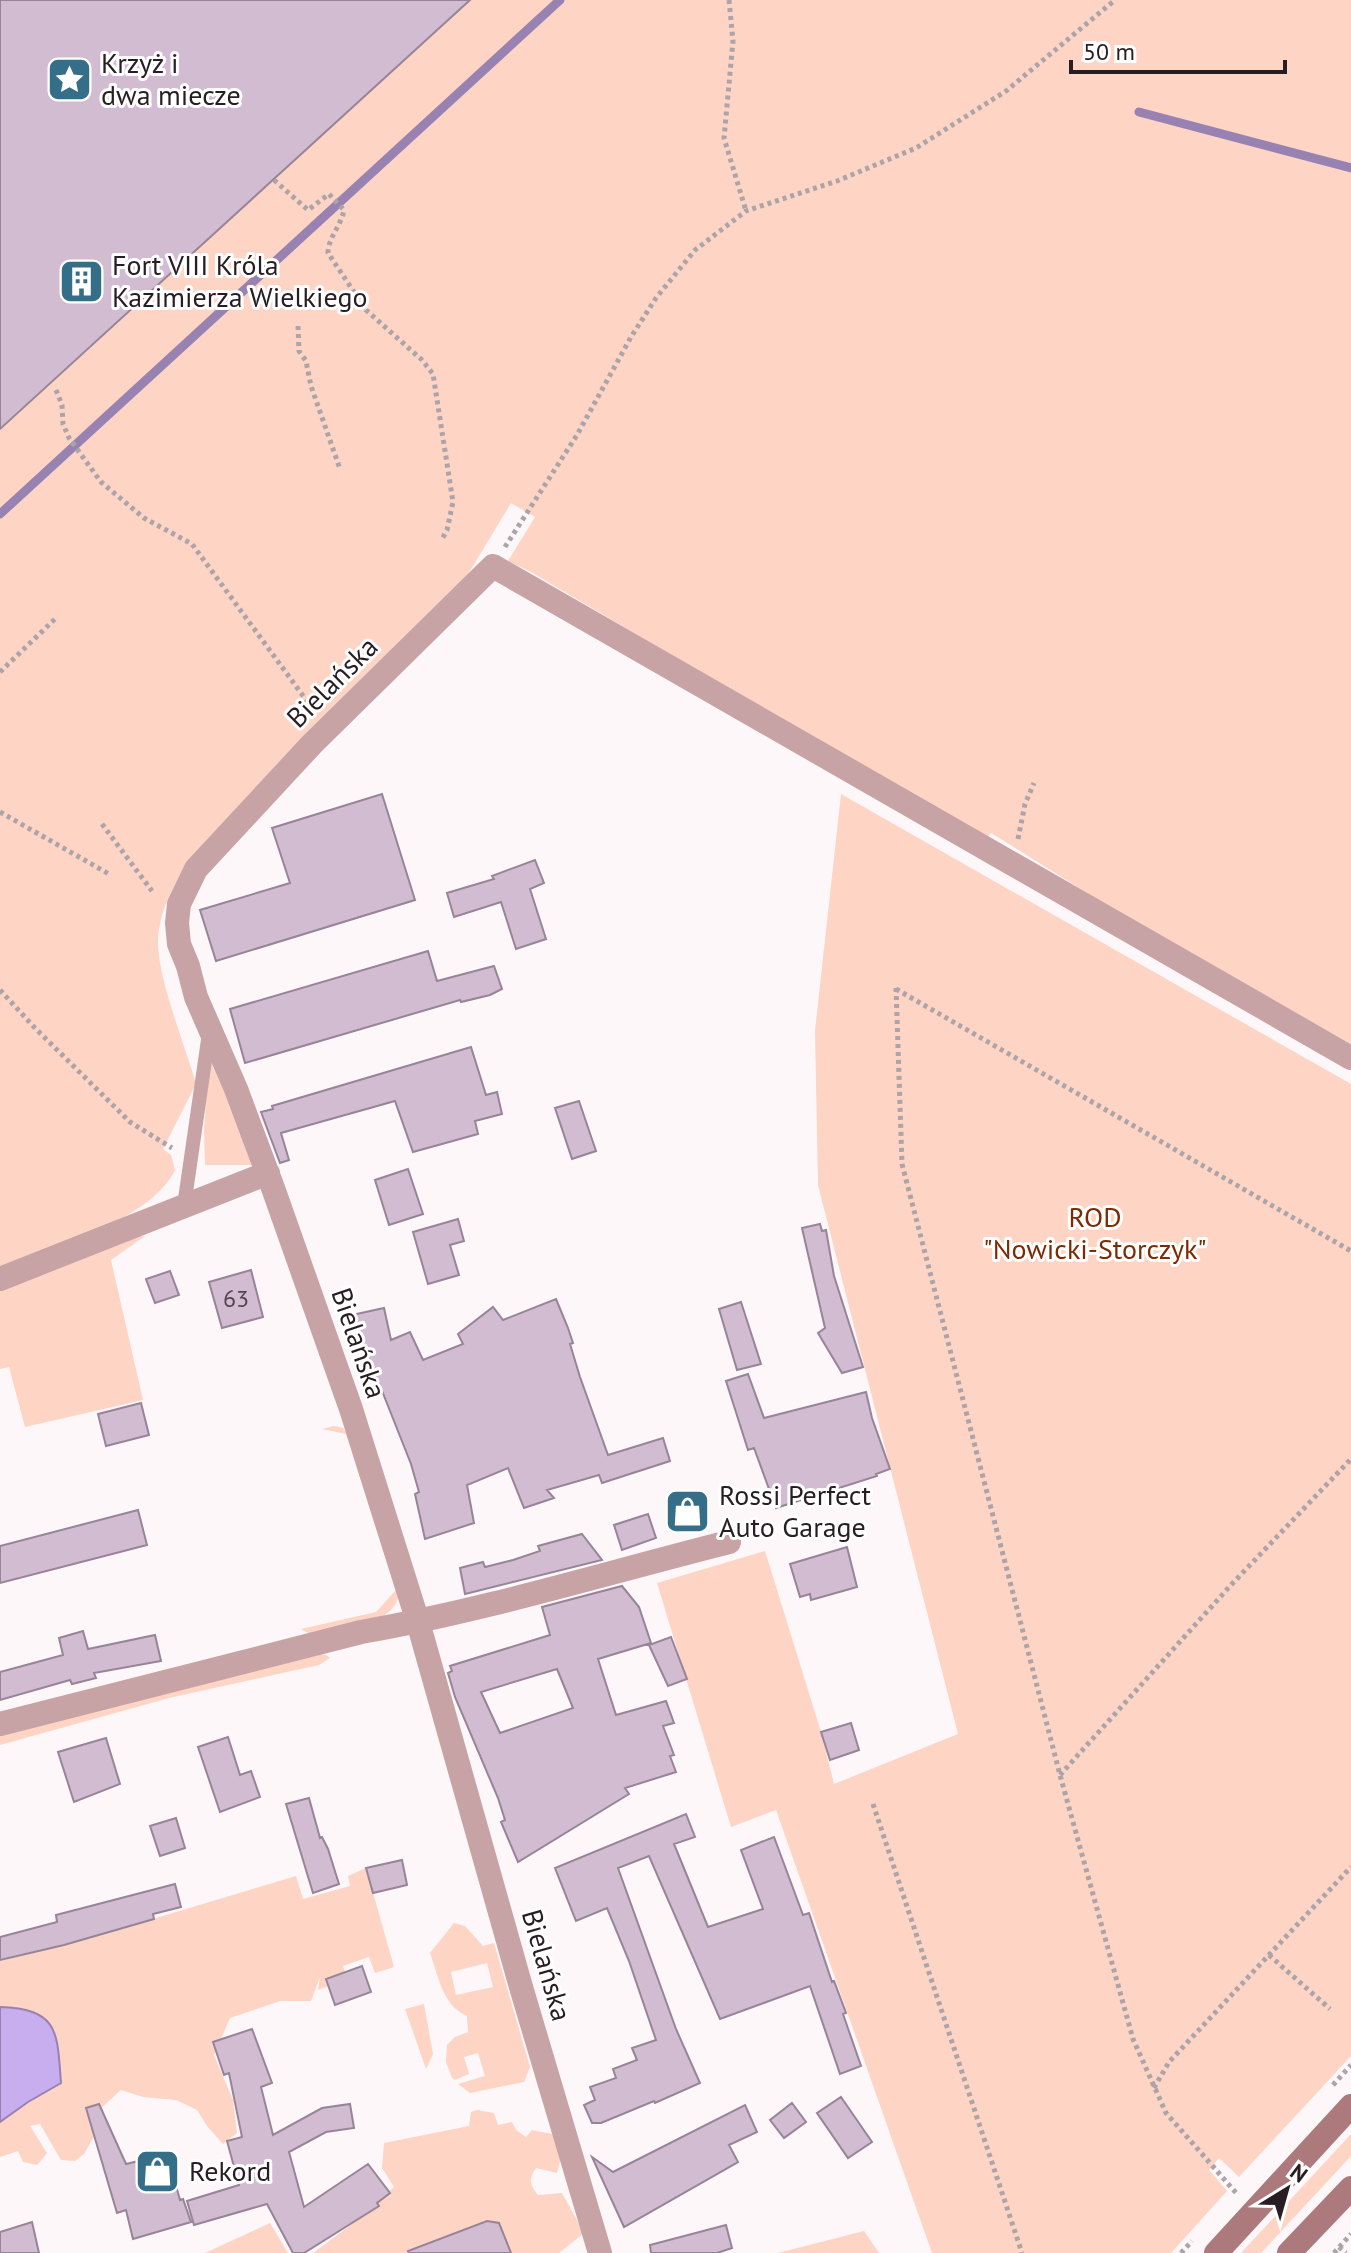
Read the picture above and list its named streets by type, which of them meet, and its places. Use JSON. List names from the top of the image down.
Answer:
{
  "streets": {
    "street": ["Bielańska"]
  },
  "parks": ["ROD \"Nowicki-Storczyk\""],
  "places": {
    "place": ["Krzyż i dwa miecze"],
    "building": ["Fort VIII Króla Kazimierza Wielkiego"],
    "shop": ["Rossi Perfect Auto Garage", "Rekord"]
  },
  "house_numbers": ["63"],
  "scale_bar": "50 m",
  "north": "top right"
}
